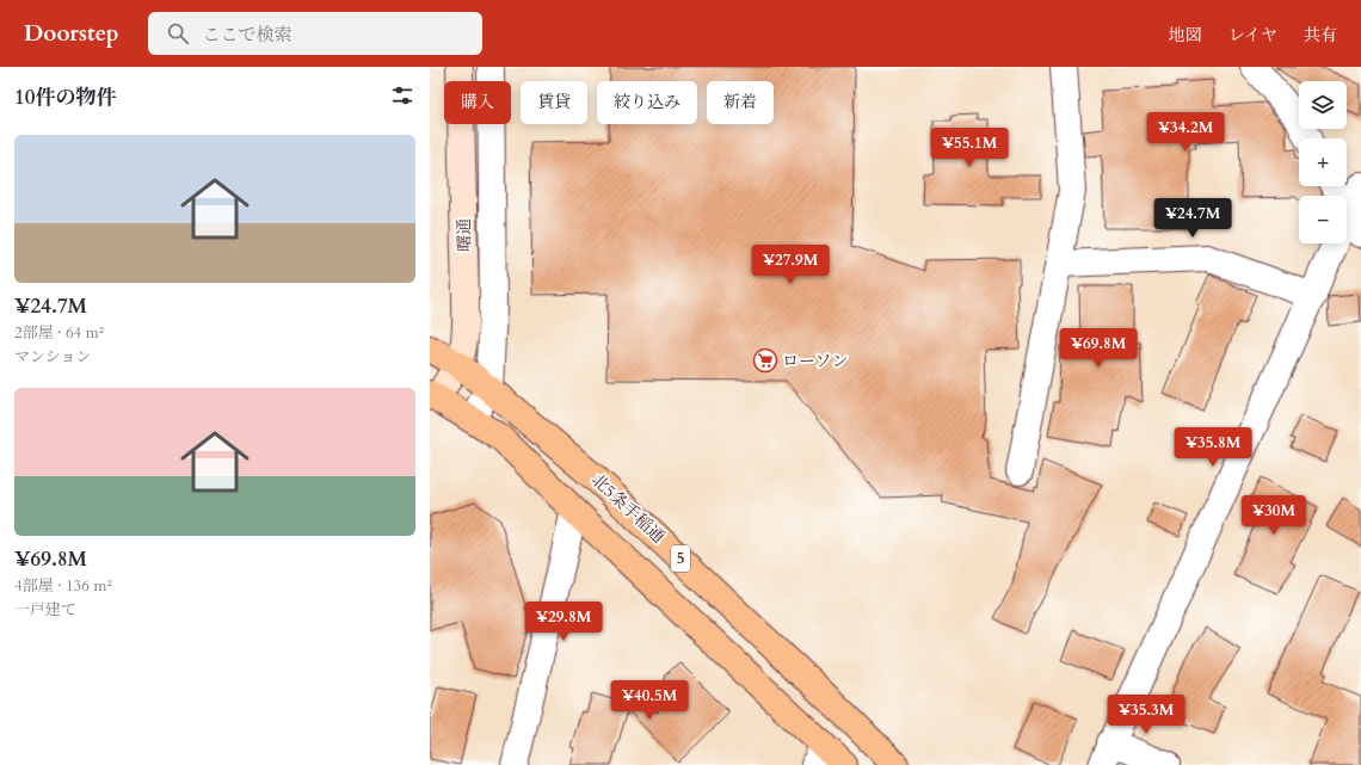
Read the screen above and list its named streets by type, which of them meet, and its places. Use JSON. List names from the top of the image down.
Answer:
{
  "streets": {
    "highway": ["北5条手稲通", "5"],
    "street": ["曙通"]
  },
  "crossings": [
    ["曙通", "北5条手稲通"],
    ["曙通", "5"]
  ],
  "places": {
    "supermarket": ["ローソン"]
  },
  "page": {
    "header": "Doorstep",
    "search": "ここで検索",
    "nav": ["地図", "レイヤ", "共有"],
    "heading": "10件の物件",
    "map_buttons": ["+", "−"],
    "chip": [
      "購入",
      "賃貸",
      "絞り込み",
      "新着"
    ],
    "price": [
      "¥34.2M",
      "¥55.1M",
      "¥24.7M",
      "¥27.9M",
      "¥69.8M",
      "¥35.8M",
      "¥30M",
      "¥29.8M",
      "¥40.5M",
      "¥35.3M"
    ],
    "list": [
      {
        "name": "¥24.7M",
        "note": "2部屋 · 64 m² · マンション"
      },
      {
        "name": "¥69.8M",
        "note": "4部屋 · 136 m² · 一戸建て"
      }
    ]
  }
}
